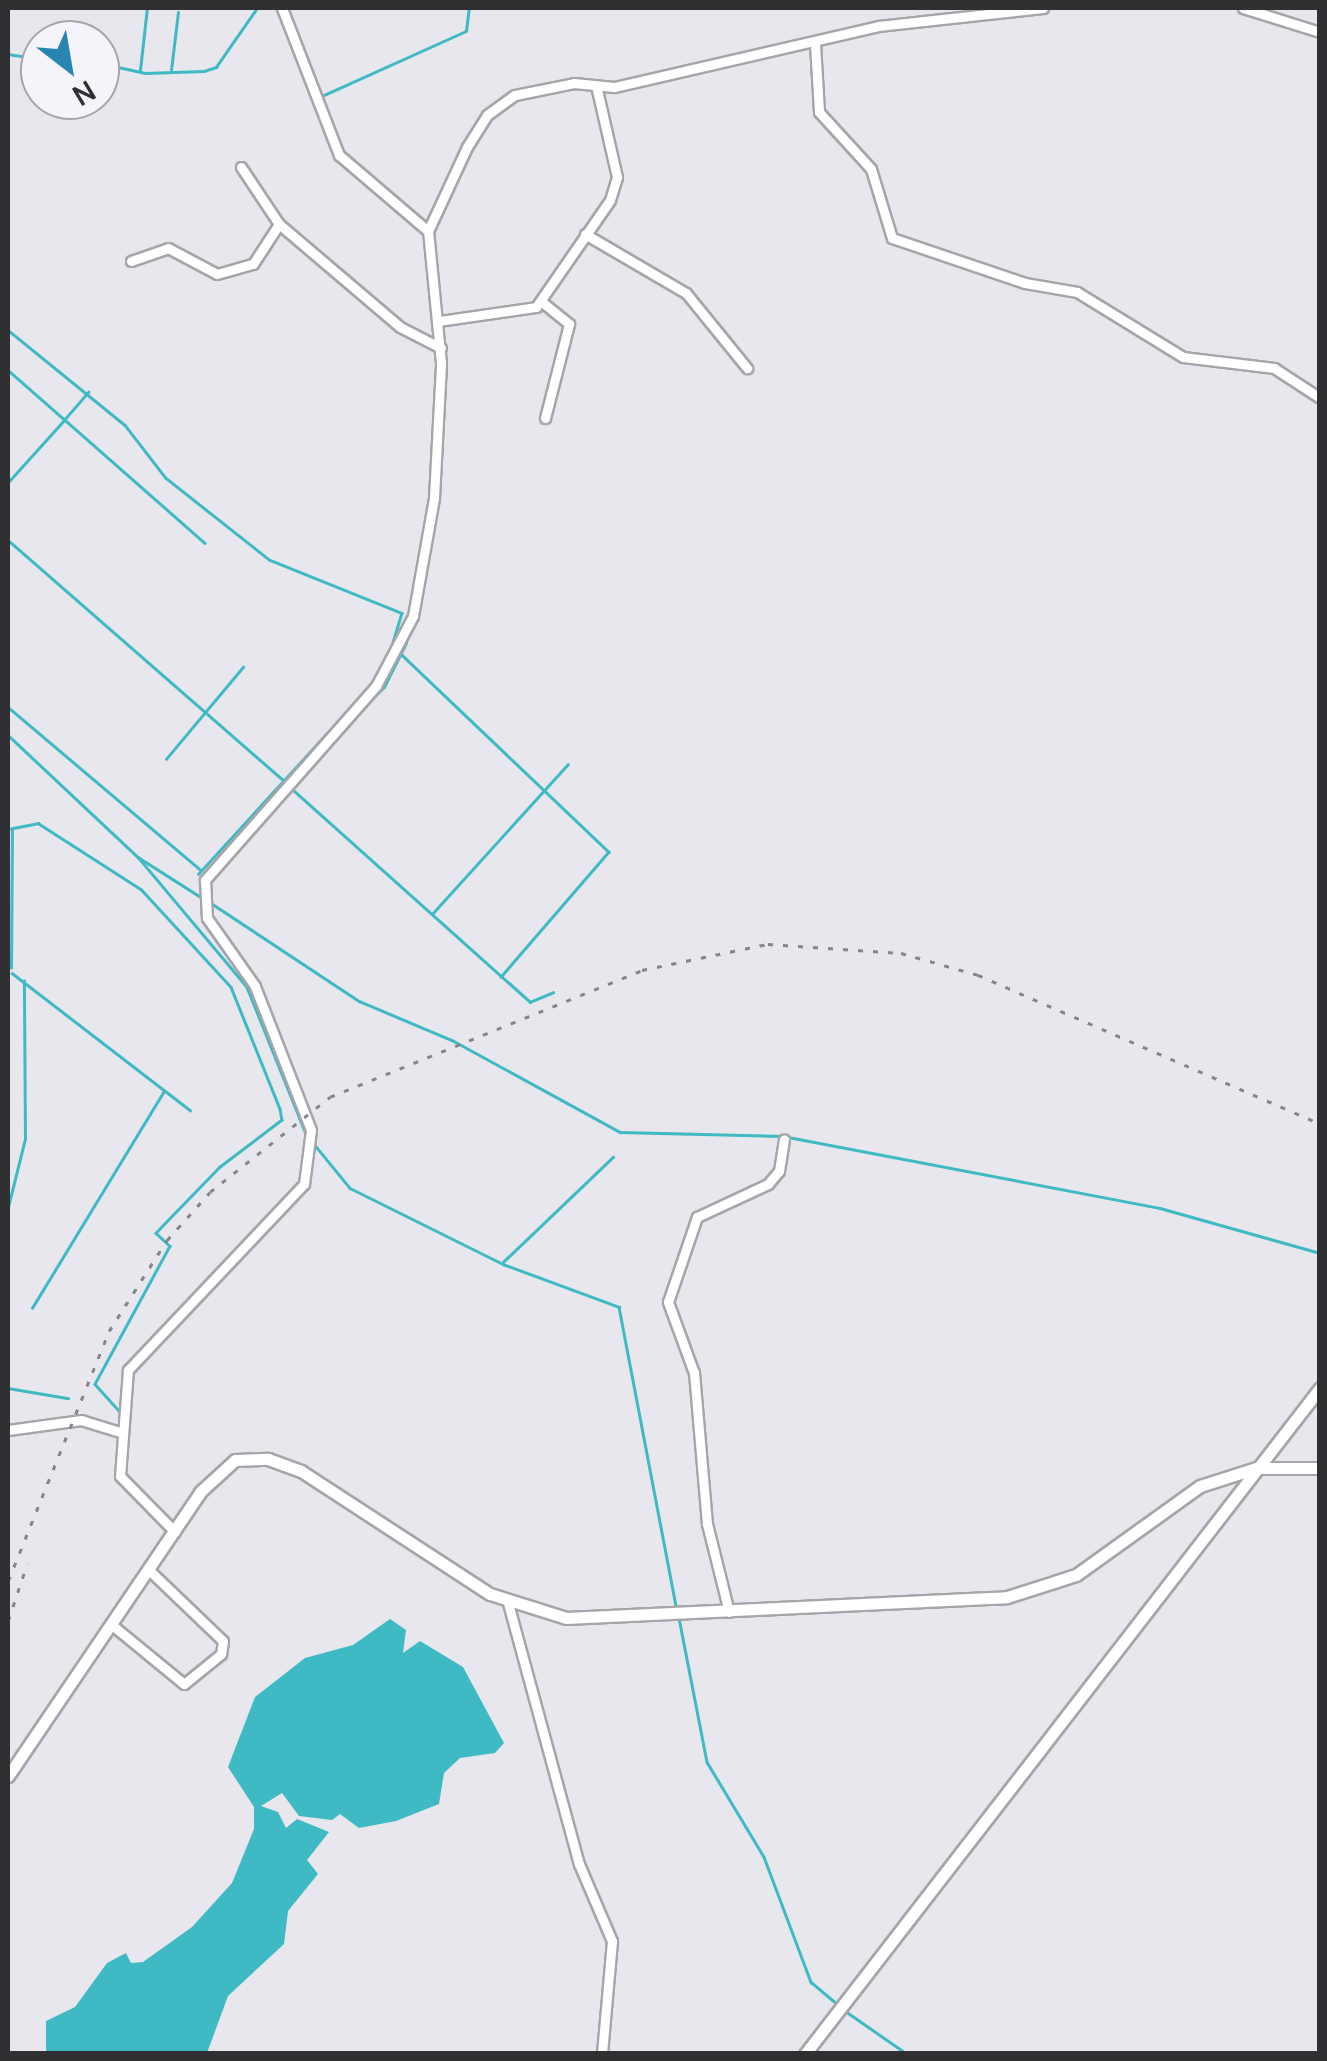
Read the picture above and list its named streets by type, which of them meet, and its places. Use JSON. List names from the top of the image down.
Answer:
{
  "north": "bottom right"
}
